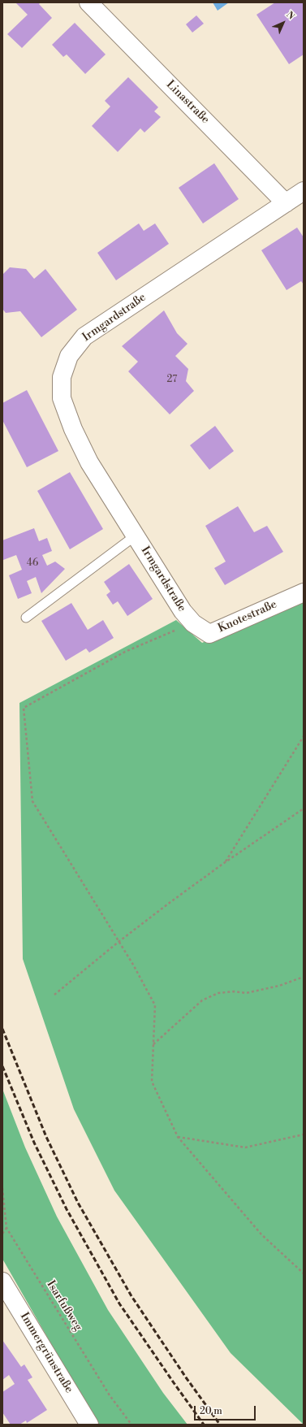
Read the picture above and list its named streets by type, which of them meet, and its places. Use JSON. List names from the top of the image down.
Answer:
{
  "streets": {
    "street": [
      "Linastraße",
      "Irmgardstraße",
      "Knotestraße",
      "Immergrünstraße"
    ],
    "path": ["Isarfußweg"]
  },
  "crossings": [
    ["Linastraße", "Irmgardstraße"],
    ["Irmgardstraße", "Knotestraße"]
  ],
  "house_numbers": ["27", "46"],
  "scale_bar": "20 m",
  "north": "top right"
}
